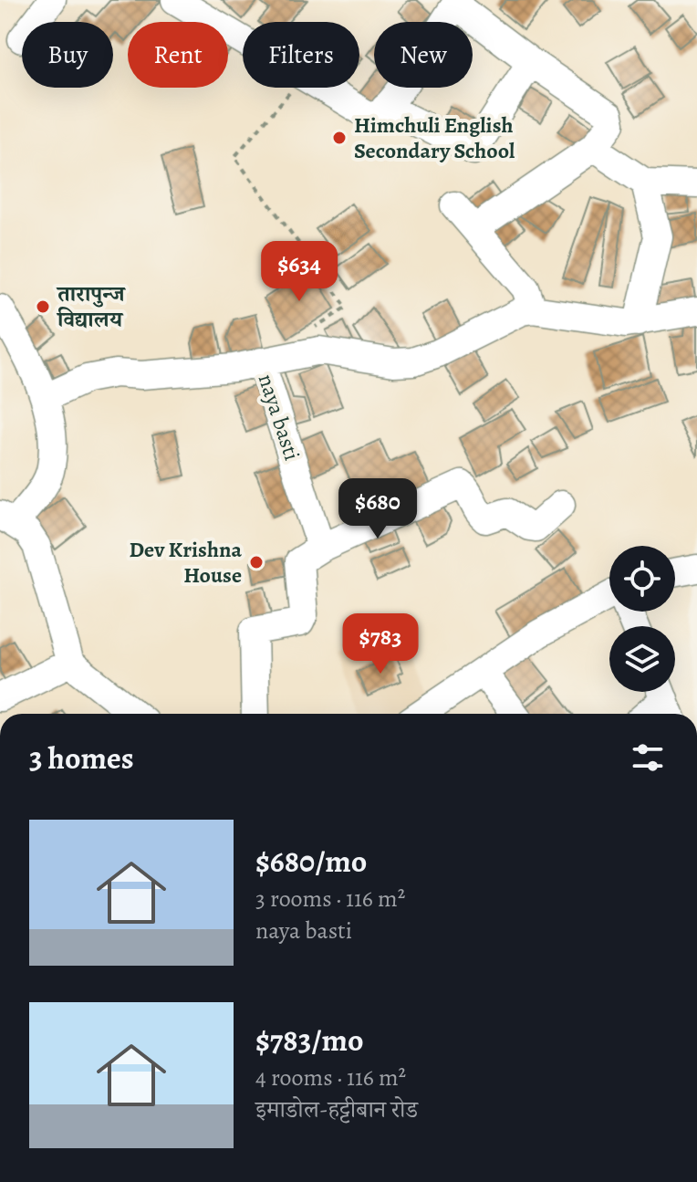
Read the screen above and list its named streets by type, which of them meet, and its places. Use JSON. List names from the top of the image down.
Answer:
{
  "streets": {
    "street": ["naya basti"]
  },
  "places": ["Himchuli English Secondary School", "तारापुन्ज विद्यालय", "Dev Krishna House"],
  "page": {
    "chip": [
      "Buy",
      "Rent",
      "Filters",
      "New"
    ],
    "price": ["$634", "$680", "$783"],
    "heading": "3 homes",
    "list": [
      {
        "name": "$680/mo",
        "note": "3 rooms · 116 m² · naya basti"
      },
      {
        "name": "$783/mo",
        "note": "4 rooms · 116 m² · इमाडोल-हट्टीबान रोड"
      }
    ]
  }
}
